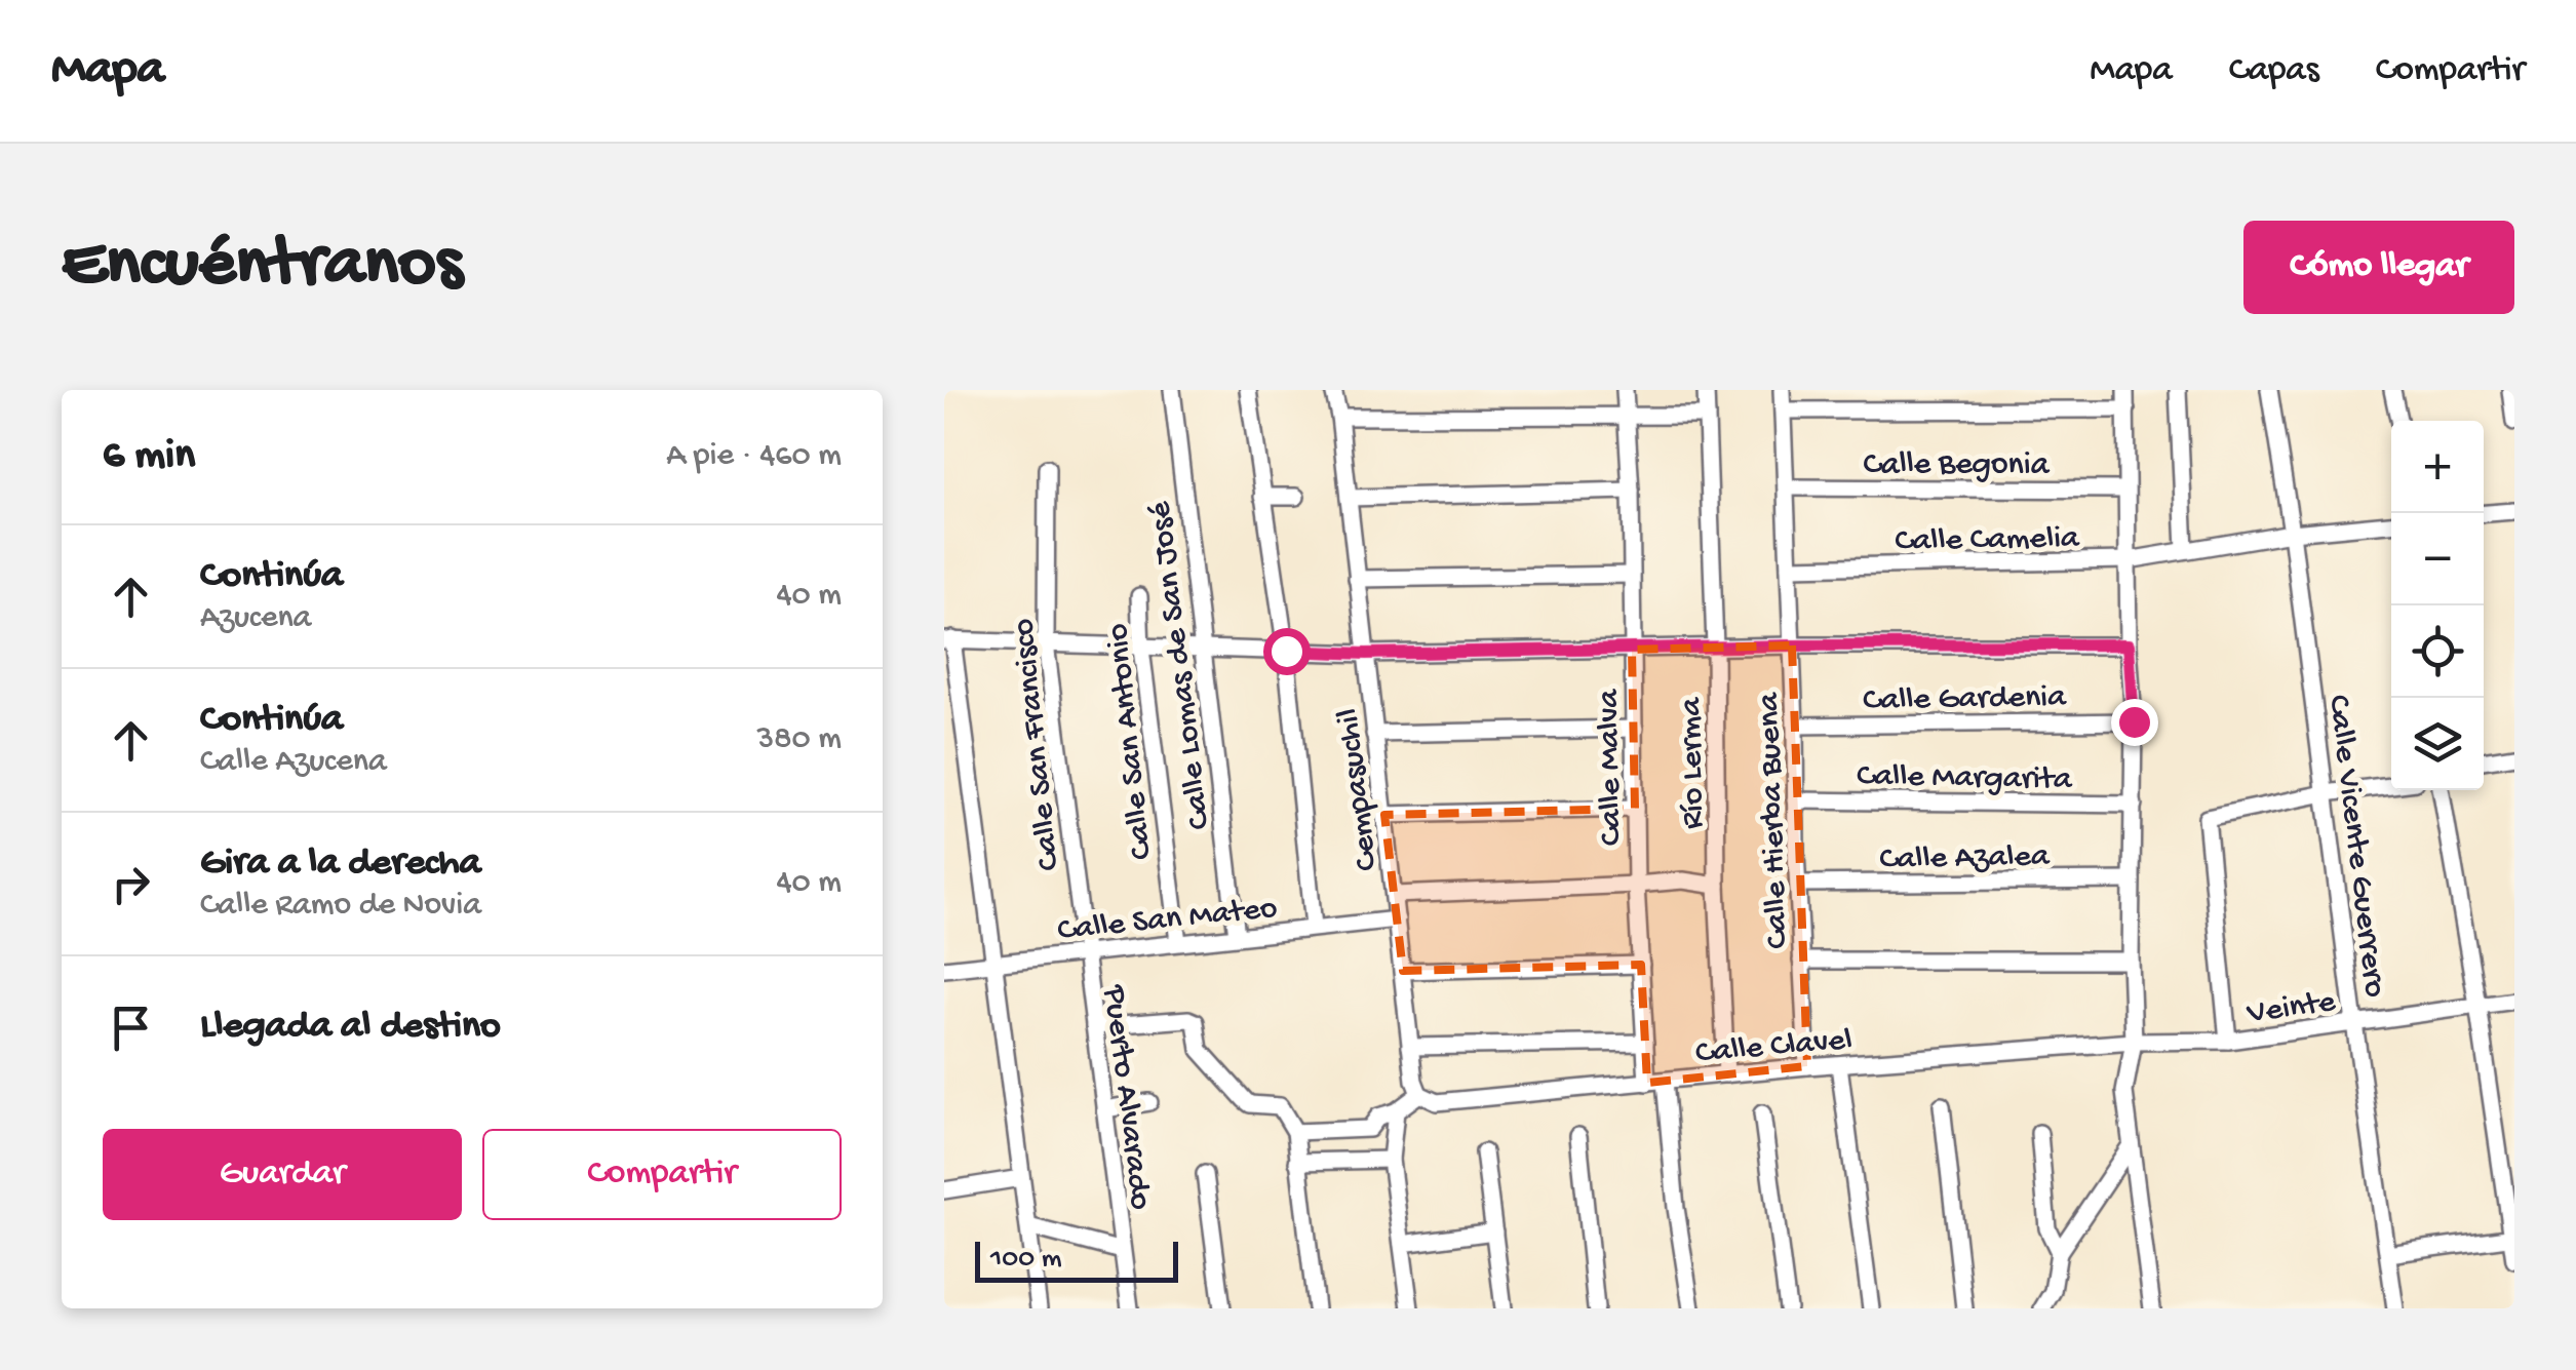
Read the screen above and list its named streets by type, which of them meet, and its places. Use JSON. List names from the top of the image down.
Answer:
{
  "streets": {
    "street": [
      "Calle Begonia",
      "Calle Camelia",
      "Calle Lomas de San José",
      "Calle Gardenia",
      "Calle San Antonio",
      "Calle San Francisco",
      "Río Lerma",
      "Calle Malva",
      "Calle Margarita",
      "Cempasuchil",
      "Calle Hierba Buena",
      "Calle Vicente Guerrero",
      "Calle Azalea",
      "Calle San Mateo",
      "Veinte",
      "Calle Clavel",
      "Puerto Alvarado"
    ]
  },
  "crossings": [
    ["Calle Begonia", "Calle Hierba Buena"],
    ["Calle Camelia", "Calle Hierba Buena"],
    ["Calle Camelia", "Calle Vicente Guerrero"],
    ["Calle Lomas de San José", "Calle San Mateo"],
    ["Calle Gardenia", "Calle Hierba Buena"],
    ["Calle San Antonio", "Calle San Mateo"],
    ["Calle San Francisco", "Calle San Mateo"],
    ["Calle San Francisco", "Puerto Alvarado"],
    ["Río Lerma", "Calle Clavel"],
    ["Calle Malva", "Calle Clavel"],
    ["Calle Margarita", "Calle Hierba Buena"],
    ["Cempasuchil", "Calle San Mateo"],
    ["Cempasuchil", "Calle Clavel"],
    ["Calle Hierba Buena", "Calle Azalea"],
    ["Calle Hierba Buena", "Calle Clavel"],
    ["Calle Vicente Guerrero", "Veinte"],
    ["Calle San Mateo", "Puerto Alvarado"],
    ["Veinte", "Calle Clavel"]
  ],
  "scale_bar": "100 m",
  "page": {
    "header": "Mapa",
    "nav": ["Mapa", "Capas", "Compartir"],
    "buttons": [
      "Cómo llegar",
      ["Guardar", "Compartir"]
    ],
    "title": "Encuéntranos",
    "heading": ["6 min", "A pie · 460 m"],
    "map_buttons": ["+", "−"],
    "list": [
      ["Continúa", "Azucena", "40 m"],
      ["Continúa", "Calle Azucena", "380 m"],
      ["Gira a la derecha", "Calle Ramo de Novia", "40 m"],
      "Llegada al destino"
    ],
    "scale": "100 m"
  }
}
